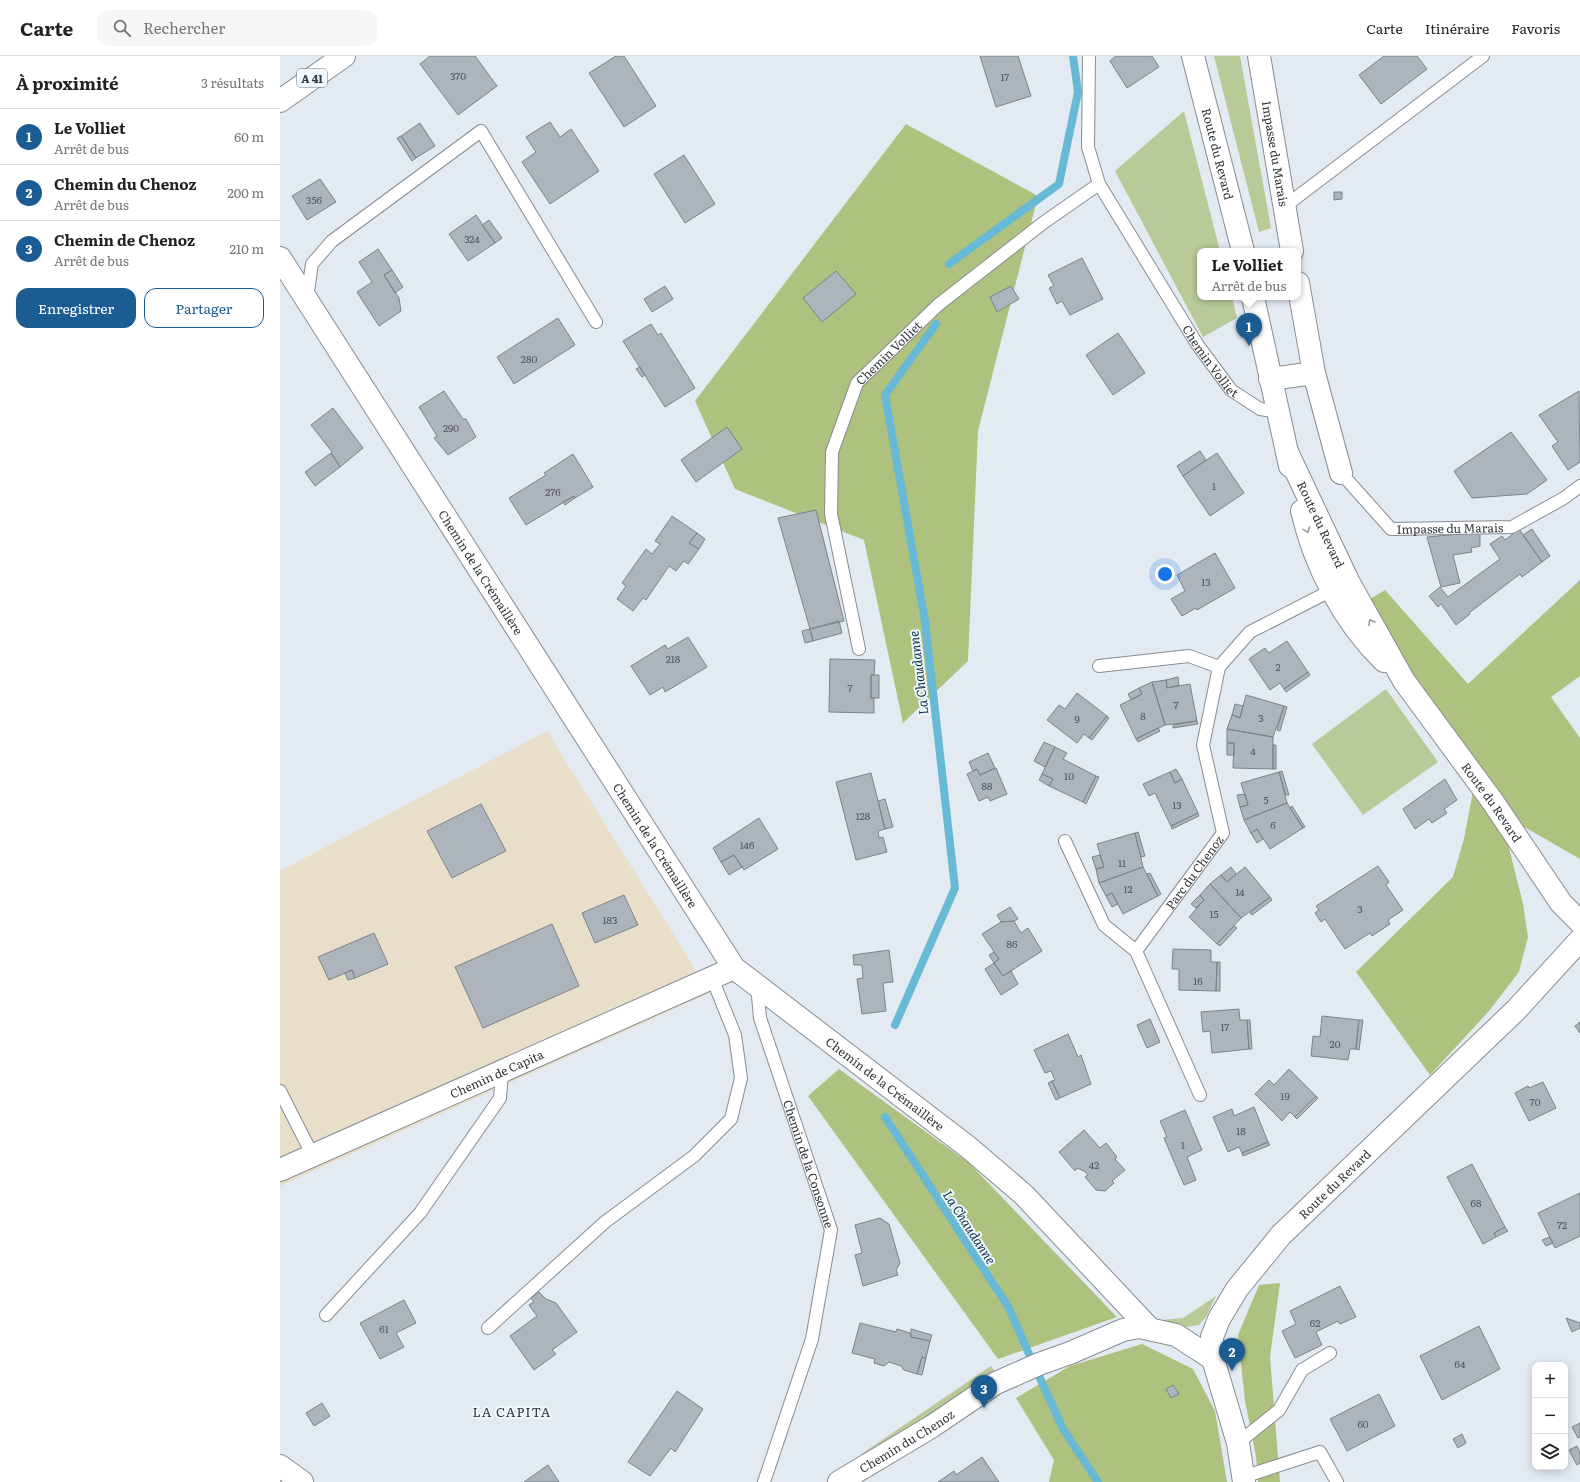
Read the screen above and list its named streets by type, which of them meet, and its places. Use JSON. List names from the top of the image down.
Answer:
{
  "streets": {
    "main road": [
      "A 41",
      "Route du Revard",
      "Impasse du Marais",
      "Chemin de la Crémaillère",
      "Chemin de Capita",
      "Chemin du Chenoz"
    ],
    "lane": ["Chemin Volliet", "Parc du Chenoz", "Chemin de la Consonne"]
  },
  "crossings": [
    ["Route du Revard", "Chemin Volliet"],
    ["Route du Revard", "Chemin du Chenoz"],
    ["Chemin de la Crémaillère", "Chemin de Capita"],
    ["Chemin de la Crémaillère", "Chemin de la Consonne"],
    ["Chemin de la Crémaillère", "Chemin du Chenoz"]
  ],
  "districts": ["LA CAPITA"],
  "water": ["La Chaudanne"],
  "house_numbers": [
    "370",
    "17",
    "356",
    "324",
    "280",
    "290",
    "1",
    "276",
    "13",
    "218",
    "2",
    "7",
    "7",
    "8",
    "3",
    "9",
    "4",
    "10",
    "88",
    "5",
    "13",
    "128",
    "6",
    "146",
    "11",
    "12",
    "14",
    "3",
    "15",
    "183",
    "86",
    "16",
    "17",
    "20",
    "19",
    "70",
    "18",
    "1",
    "42",
    "68",
    "72",
    "62",
    "61",
    "64",
    "60"
  ],
  "page": {
    "header": "Carte",
    "search": "Rechercher",
    "nav": ["Carte", "Itinéraire", "Favoris"],
    "heading": ["À proximité", "3 résultats"],
    "list": [
      {
        "mark": "1",
        "name": "Le Volliet",
        "note": "Arrêt de bus",
        "value": "60 m"
      },
      {
        "mark": "2",
        "name": "Chemin du Chenoz",
        "note": "Arrêt de bus",
        "value": "200 m"
      },
      {
        "mark": "3",
        "name": "Chemin de Chenoz",
        "note": "Arrêt de bus",
        "value": "210 m"
      }
    ],
    "popup": ["Le Volliet", "Arrêt de bus"],
    "buttons": ["Enregistrer", "Partager"],
    "pins": ["1", "2", "3"],
    "map_buttons": ["+", "−"]
  }
}
